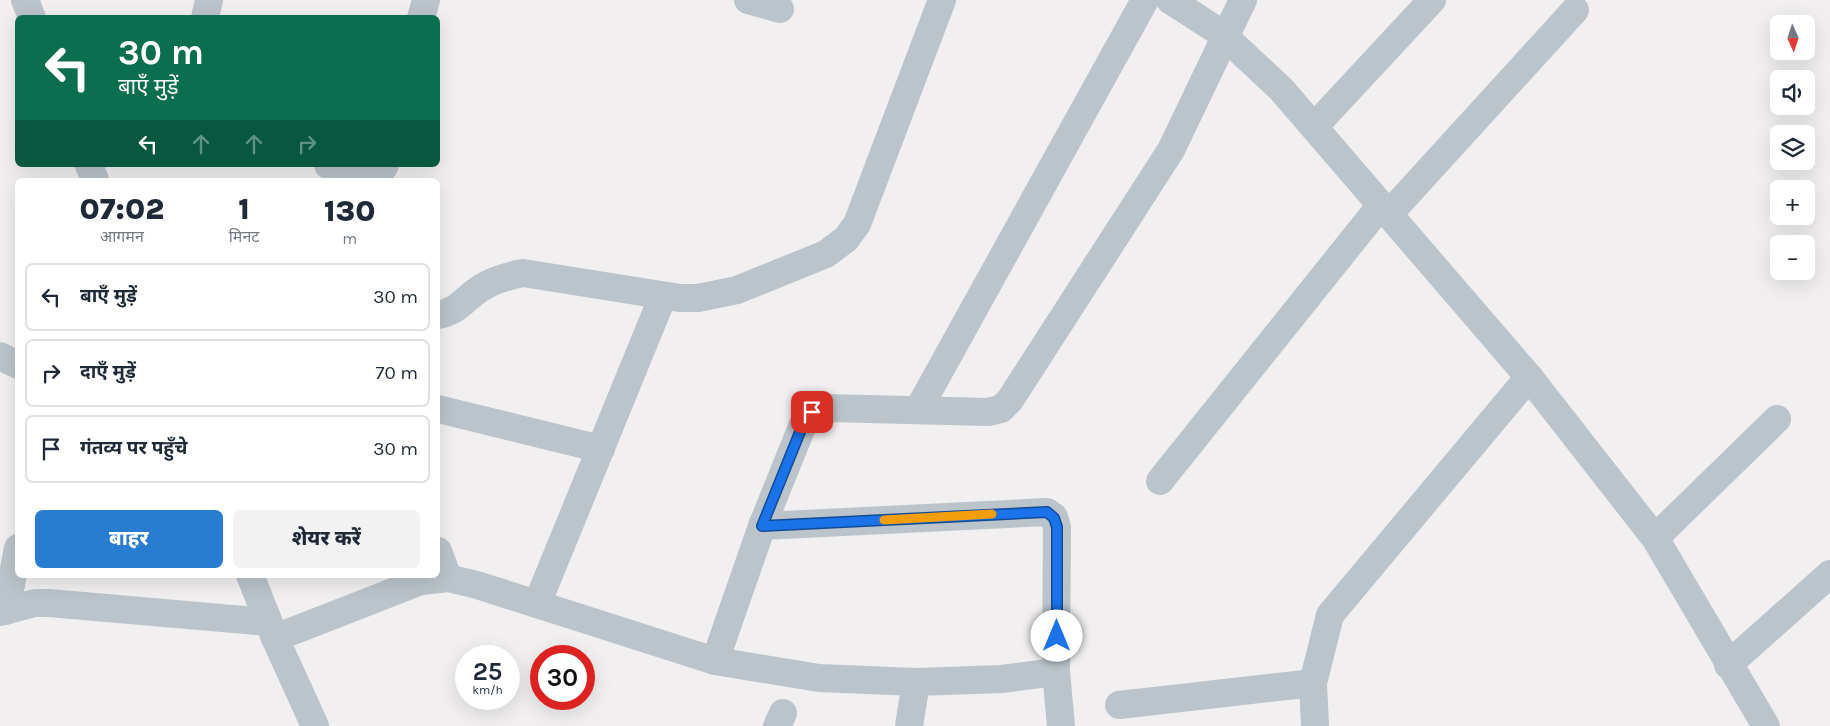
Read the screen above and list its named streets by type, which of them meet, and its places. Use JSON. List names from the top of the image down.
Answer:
{
  "north": "bottom",
  "page": {
    "map_buttons": ["+", "−"],
    "turn": ["30 m", "बाएँ मुड़ें"],
    "eta": [
      "07:02",
      "आगमन",
      "1",
      "मिनट",
      "130",
      "m"
    ],
    "list": [
      {
        "name": "बाएँ मुड़ें",
        "value": "30 m"
      },
      {
        "name": "दाएँ मुड़ें",
        "value": "70 m"
      },
      {
        "name": "गंतव्य पर पहुँचे",
        "value": "30 m"
      }
    ],
    "buttons": ["बाहर", "शेयर करें"],
    "speed": "25 km/h",
    "limit": "30"
  }
}
